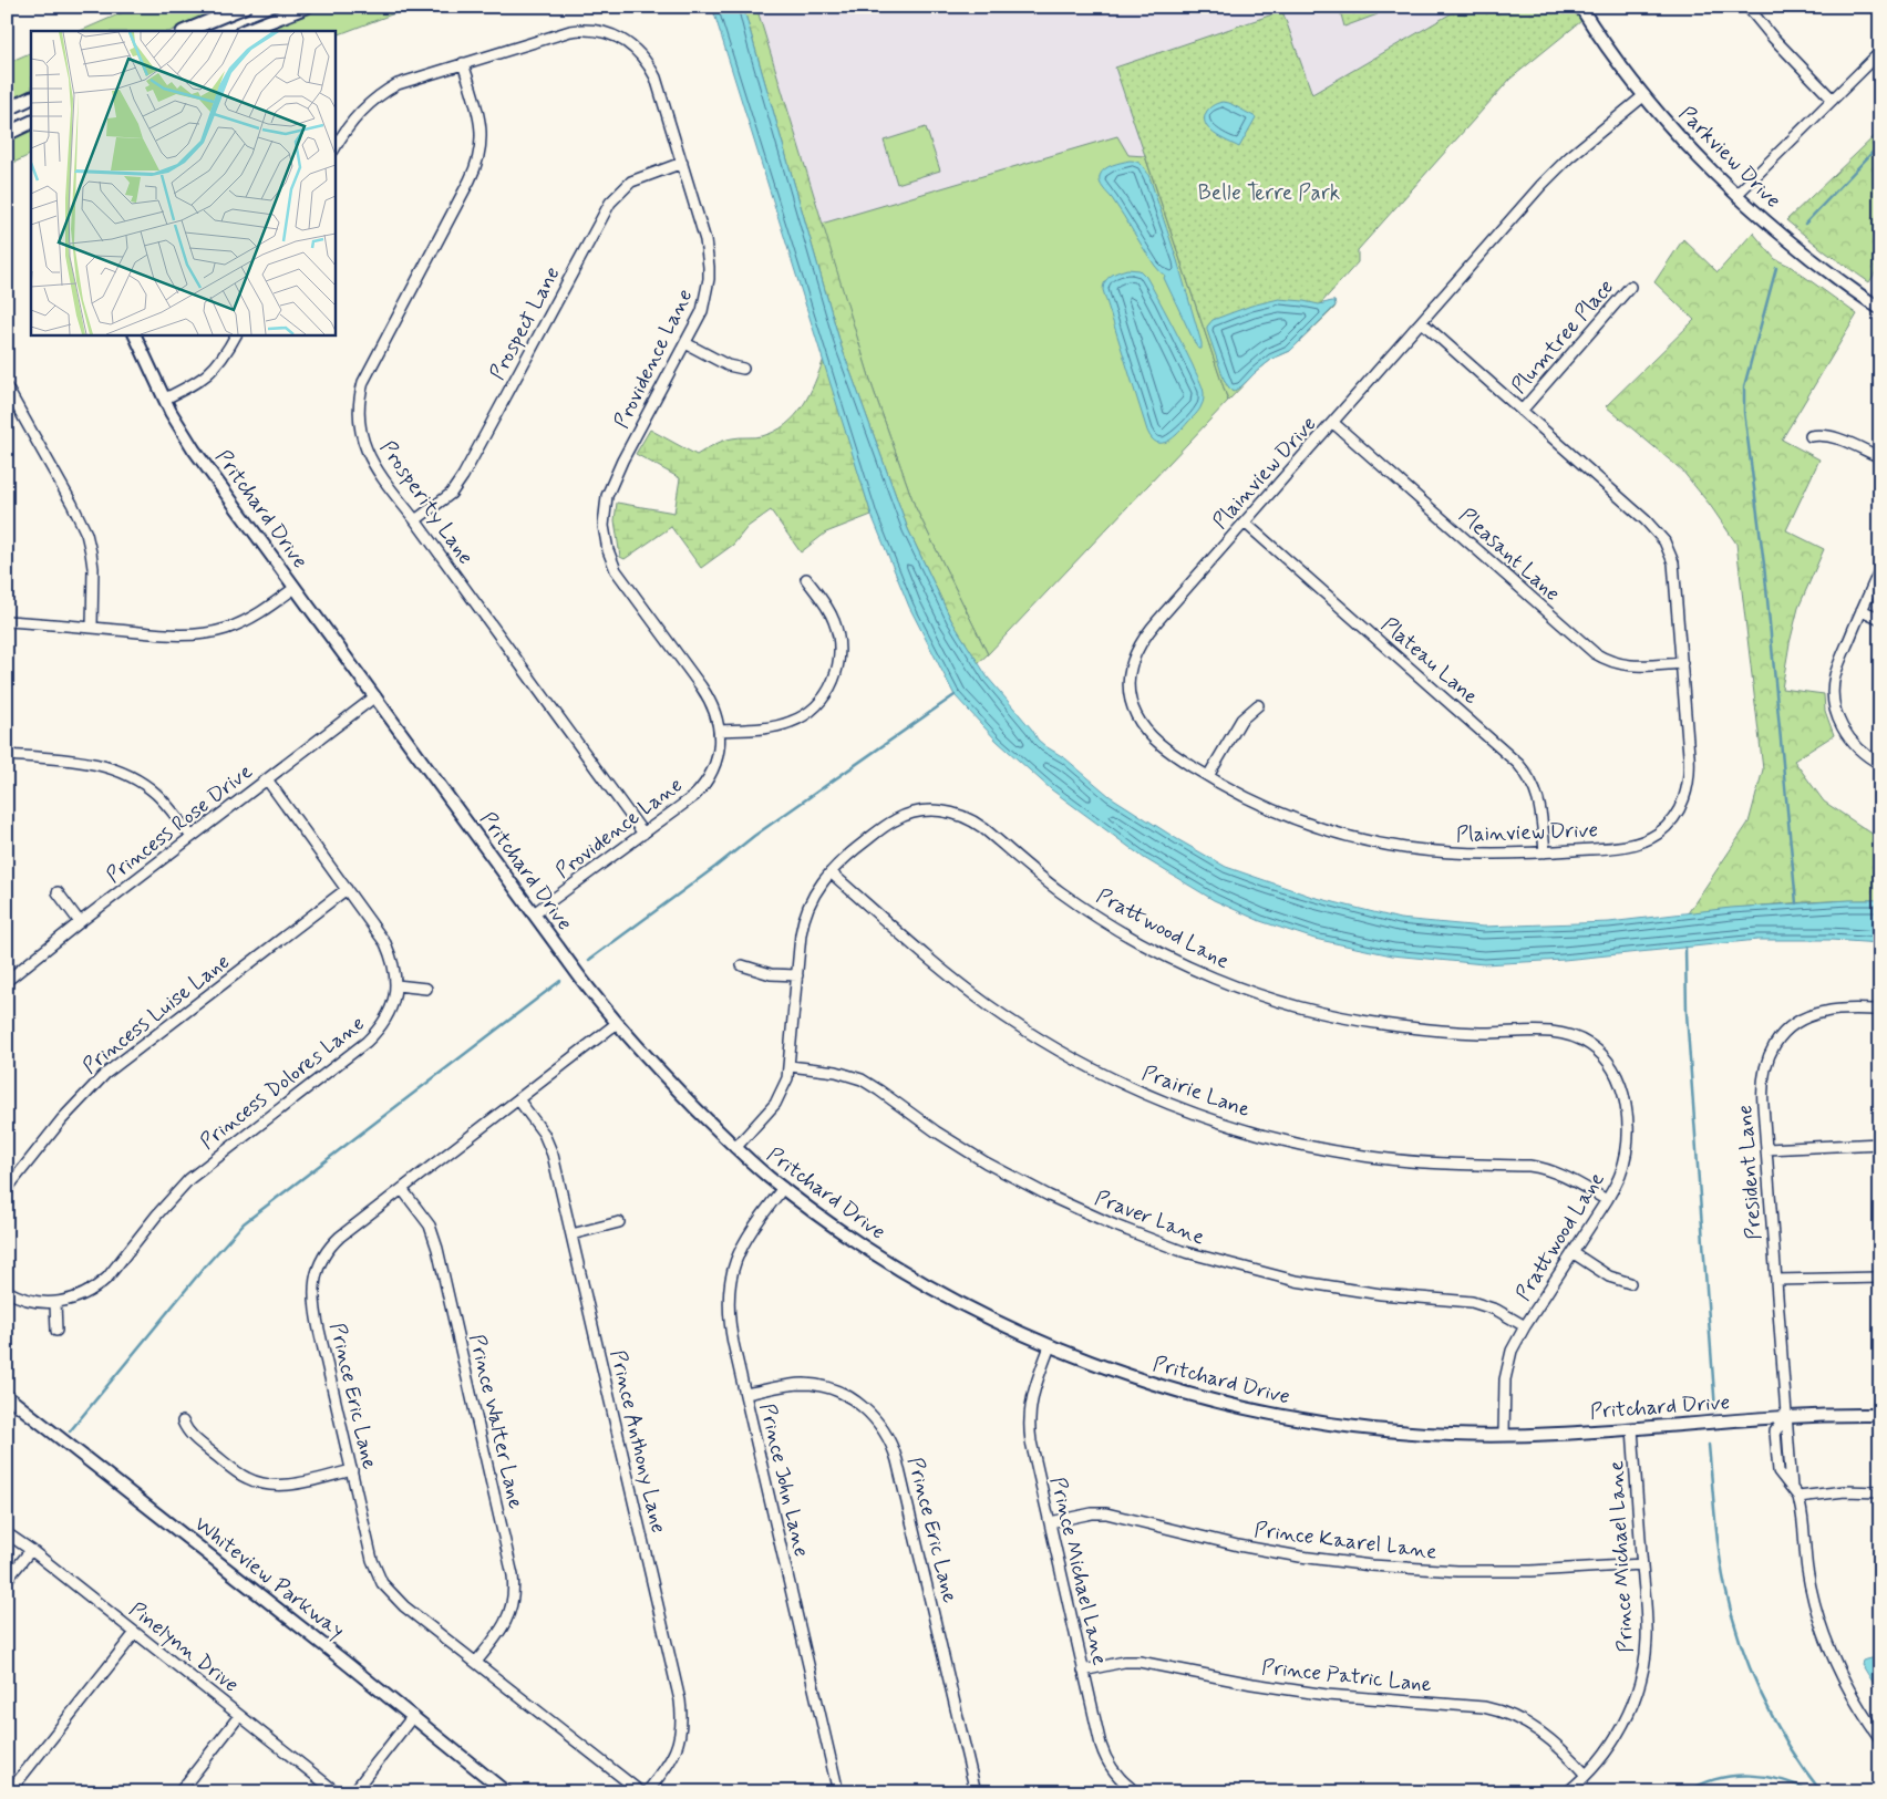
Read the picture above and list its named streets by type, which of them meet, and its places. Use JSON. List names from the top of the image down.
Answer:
{
  "streets": {
    "street": [
      "Parkview Drive",
      "Prospect Lane",
      "Plumtree Place",
      "Providence Lane",
      "Plainview Drive",
      "Prosperity Lane",
      "Pritchard Drive",
      "Pleasant Lane",
      "Plateau Lane",
      "Princess Rose Drive",
      "Prattwood Lane",
      "Princess Luise Lane",
      "Princess Dolores Lane",
      "Prairie Lane",
      "President Lane",
      "Praver Lane",
      "Prince Eric Lane",
      "Prince Walter Lane",
      "Prince Anthony Lane",
      "Prince John Lane",
      "Prince Kaarel Lane",
      "Prince Michael Lane",
      "Whiteview Parkway",
      "Pinelynn Drive",
      "Prince Patric Lane"
    ]
  },
  "crossings": [
    ["Parkview Drive", "Plainview Drive"],
    ["Prospect Lane", "Providence Lane"],
    ["Prospect Lane", "Prosperity Lane"],
    ["Plumtree Place", "Plainview Drive"],
    ["Providence Lane", "Prosperity Lane"],
    ["Providence Lane", "Pritchard Drive"],
    ["Plainview Drive", "Pleasant Lane"],
    ["Plainview Drive", "Plateau Lane"],
    ["Pritchard Drive", "Princess Rose Drive"],
    ["Pritchard Drive", "Prattwood Lane"],
    ["Pritchard Drive", "President Lane"],
    ["Pritchard Drive", "Prince Eric Lane"],
    ["Pritchard Drive", "Prince John Lane"],
    ["Pritchard Drive", "Prince Michael Lane"],
    ["Princess Rose Drive", "Princess Dolores Lane"],
    ["Prattwood Lane", "Prairie Lane"],
    ["Prattwood Lane", "Praver Lane"],
    ["Princess Luise Lane", "Princess Dolores Lane"],
    ["Prince Eric Lane", "Prince Walter Lane"],
    ["Prince Eric Lane", "Prince Anthony Lane"],
    ["Prince Eric Lane", "Prince John Lane"],
    ["Prince Kaarel Lane", "Prince Michael Lane"],
    ["Prince Michael Lane", "Prince Patric Lane"]
  ],
  "parks": ["Belle Terre Park"]
}
